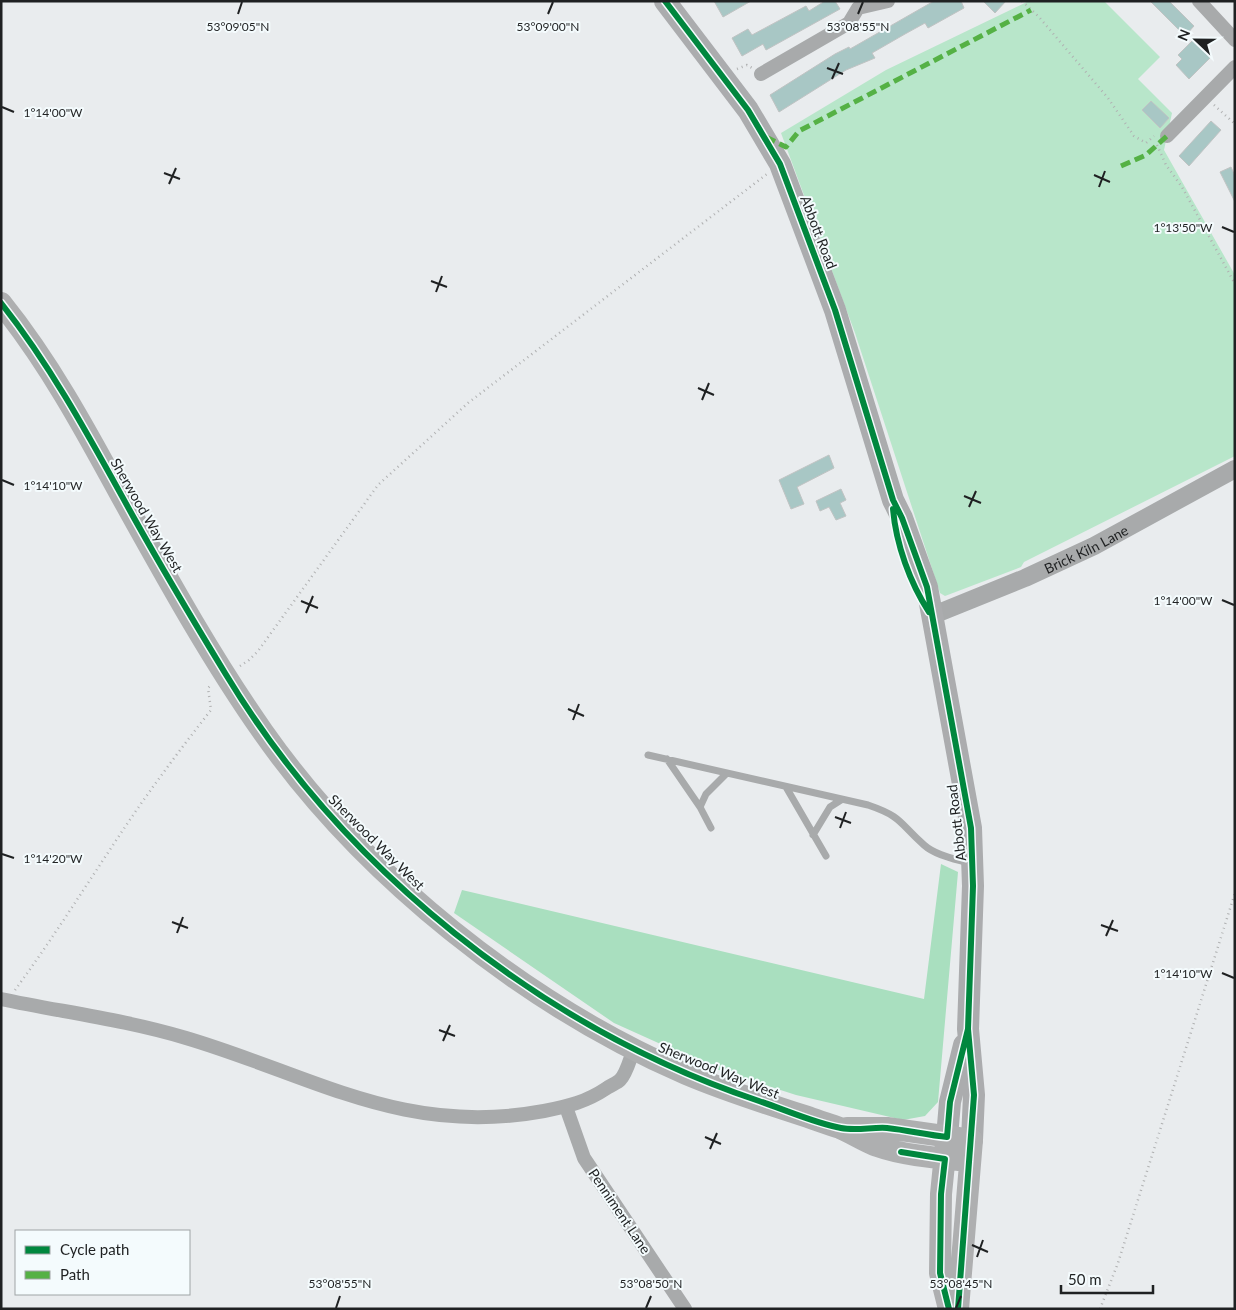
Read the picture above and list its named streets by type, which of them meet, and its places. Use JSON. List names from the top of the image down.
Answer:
{
  "streets": {
    "highway": ["Abbott Road", "Sherwood Way West"],
    "street": ["Brick Kiln Lane", "Penniment Lane"]
  },
  "crossings": [
    ["Abbott Road", "Sherwood Way West"],
    ["Abbott Road", "Brick Kiln Lane"]
  ],
  "legend": ["Cycle path", "Path"],
  "scale_bar": "50 m",
  "north": "left",
  "coordinates": [
    "53°09'05\"N",
    "53°09'00\"N",
    "53°08'55\"N",
    "1°14'00\"W",
    "1°13'50\"W",
    "1°14'10\"W",
    "1°14'20\"W",
    "53°08'50\"N",
    "53°08'45\"N"
  ]
}
